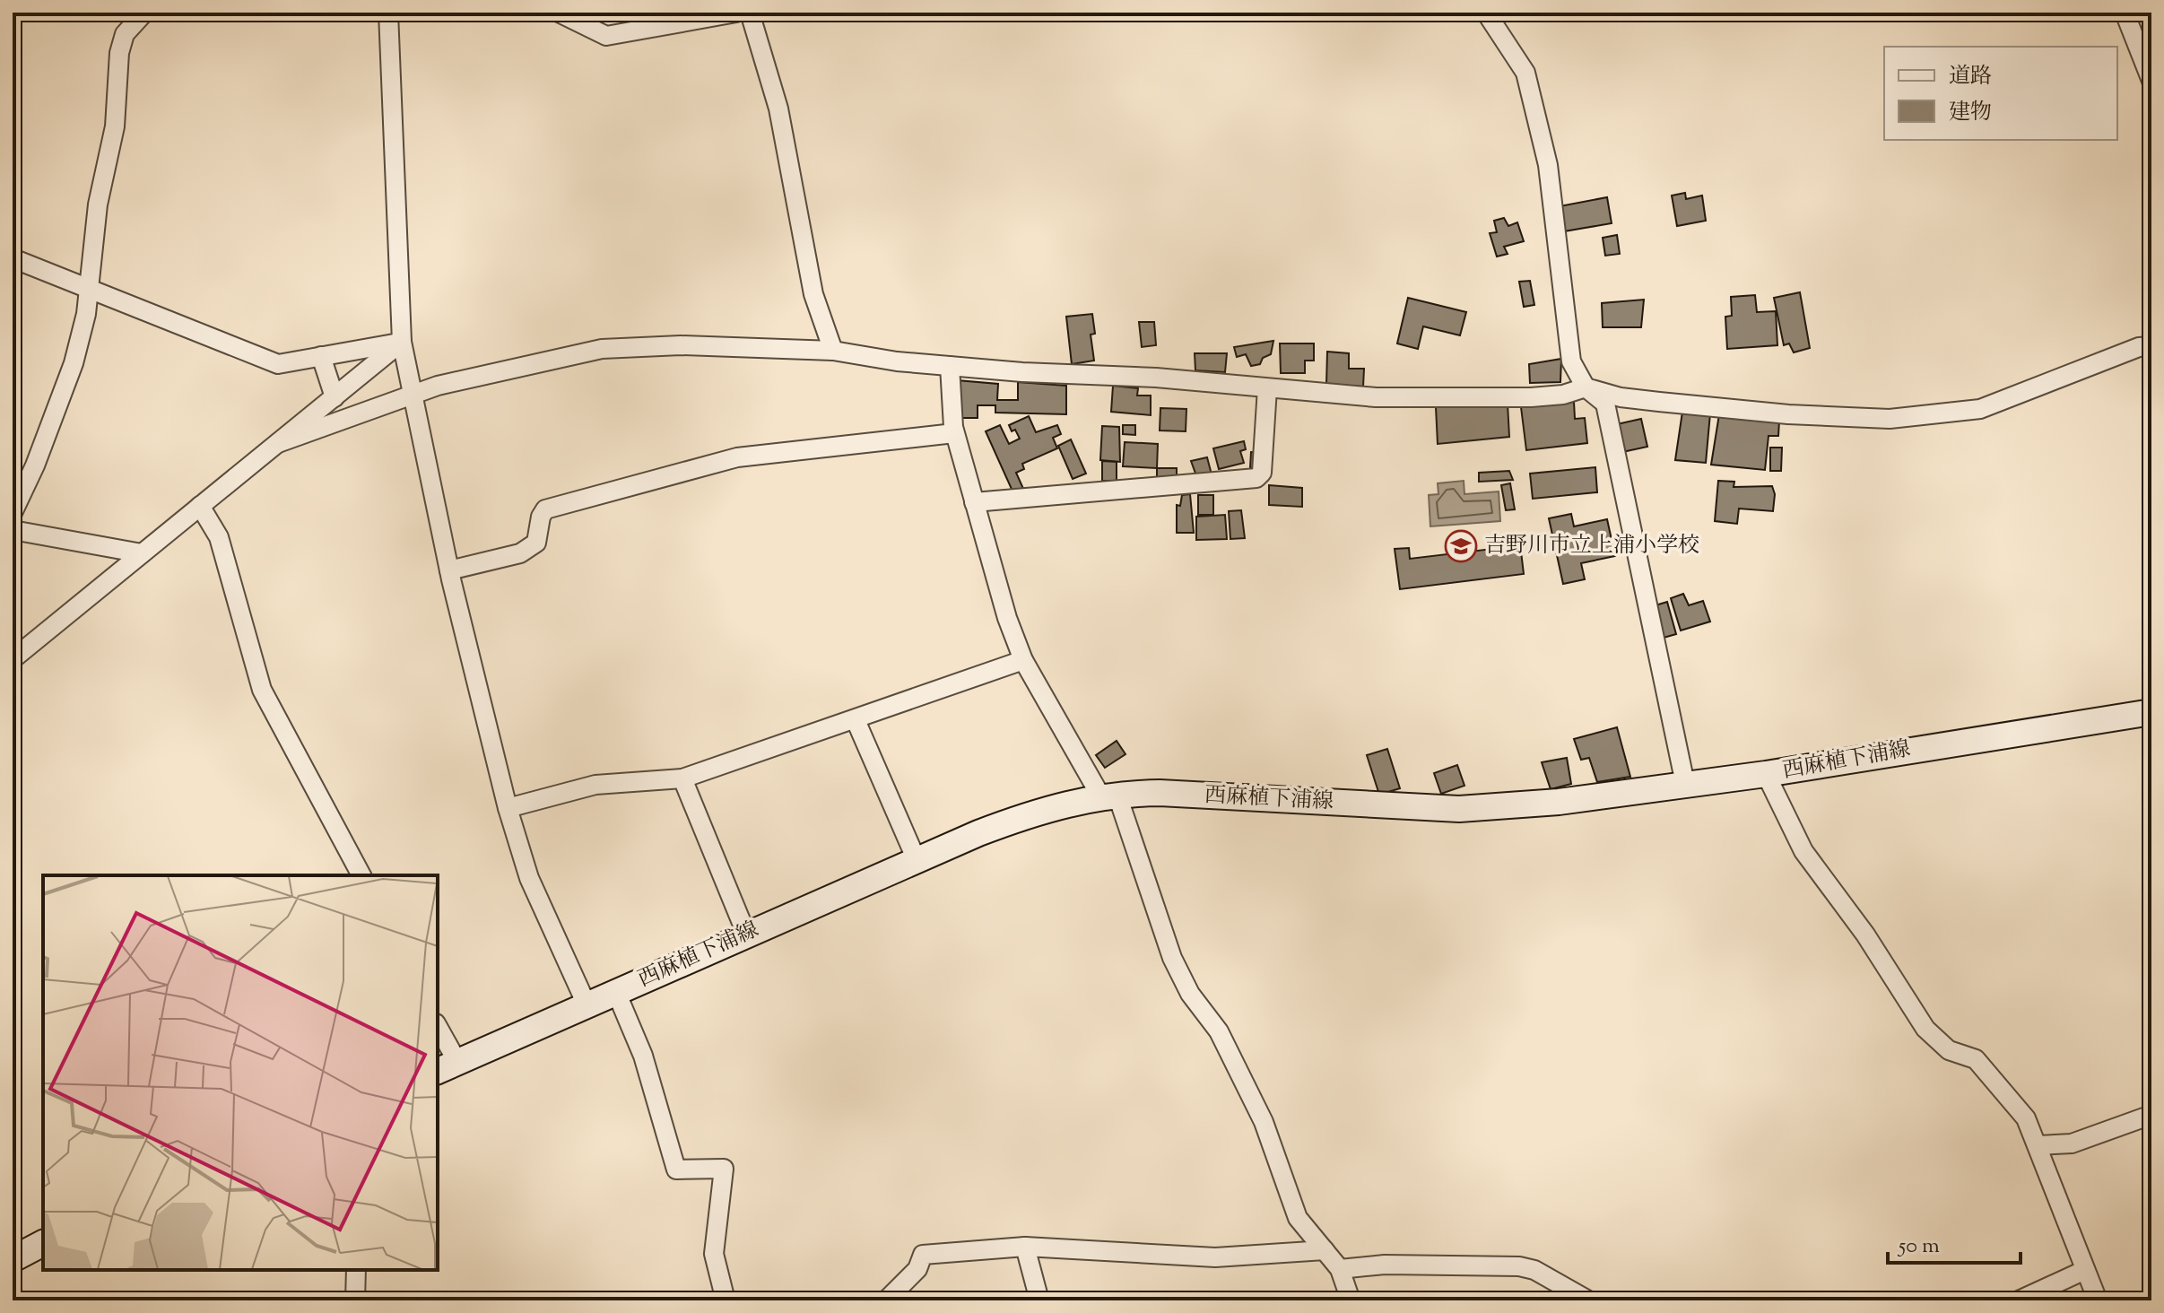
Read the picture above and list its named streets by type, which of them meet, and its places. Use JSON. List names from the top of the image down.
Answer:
{
  "streets": {
    "main road": ["西麻植下浦線"]
  },
  "places": {
    "school or university": ["吉野川市立上浦小学校"]
  },
  "legend": ["道路", "建物"],
  "scale_bar": "50 m"
}
